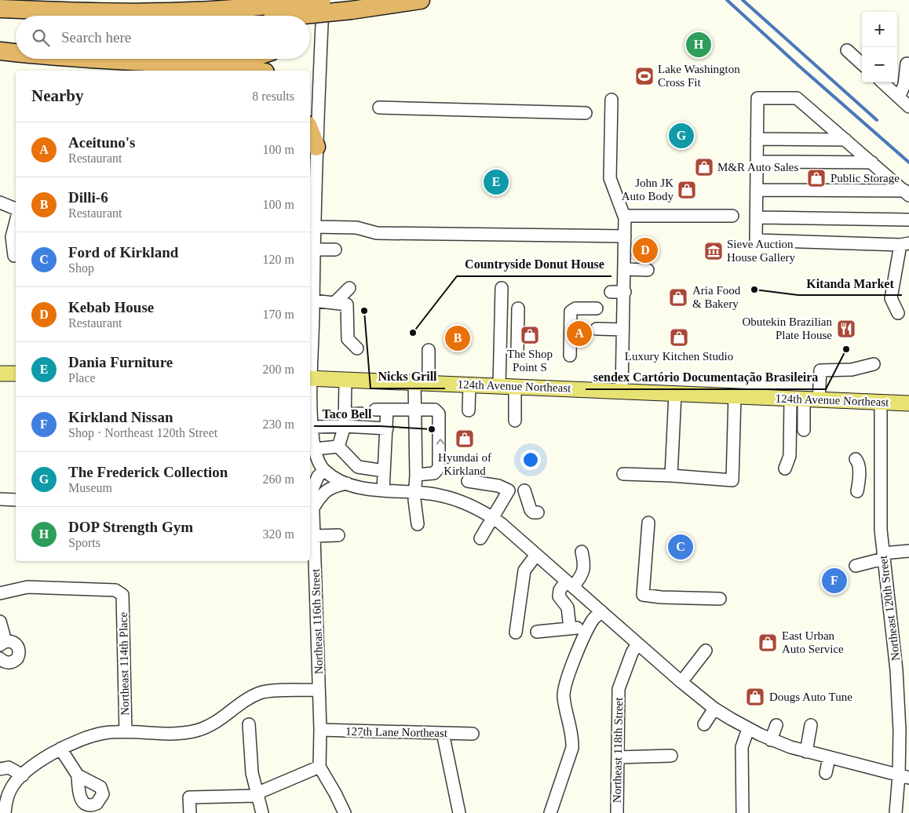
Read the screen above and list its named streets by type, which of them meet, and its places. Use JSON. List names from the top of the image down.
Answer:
{
  "streets": {
    "main road": ["124th Avenue Northeast"],
    "street": [
      "Northeast 120th Street",
      "Northeast 116th Street",
      "Northeast 114th Place",
      "127th Lane Northeast",
      "Northeast 118th Street"
    ]
  },
  "crossings": [
    ["124th Avenue Northeast", "Northeast 120th Street"],
    ["Northeast 116th Street", "127th Lane Northeast"]
  ],
  "places": {
    "sports": ["Lake Washington Cross Fit"],
    "shop": [
      "M&R Auto Sales",
      "Public Storage",
      "John JK Auto Body",
      "Aria Food & Bakery",
      "The Shop Point S",
      "Luxury Kitchen Studio",
      "Hyundai of Kirkland",
      "East Urban Auto Service",
      "Dougs Auto Tune"
    ],
    "museum": ["Sieve Auction House Gallery"],
    "other": [
      "Kitanda Market",
      "Nicks Grill",
      "Countryside Donut House",
      "sendex Cartório Documentação Brasileira",
      "Taco Bell"
    ],
    "restaurant": ["Obutekin Brazilian Plate House"]
  },
  "page": {
    "map_buttons": ["+", "−"],
    "search": "Search here",
    "pins": [
      "H",
      "G",
      "E",
      "D",
      "A",
      "B",
      "C",
      "F"
    ],
    "heading": ["Nearby", "8 results"],
    "list": [
      {
        "mark": "A",
        "name": "Aceituno's",
        "note": "Restaurant",
        "value": "100 m"
      },
      {
        "mark": "B",
        "name": "Dilli-6",
        "note": "Restaurant",
        "value": "100 m"
      },
      {
        "mark": "C",
        "name": "Ford of Kirkland",
        "note": "Shop",
        "value": "120 m"
      },
      {
        "mark": "D",
        "name": "Kebab House",
        "note": "Restaurant",
        "value": "170 m"
      },
      {
        "mark": "E",
        "name": "Dania Furniture",
        "note": "Place",
        "value": "200 m"
      },
      {
        "mark": "F",
        "name": "Kirkland Nissan",
        "note": "Shop · Northeast 120th Street",
        "value": "230 m"
      },
      {
        "mark": "G",
        "name": "The Frederick Collection",
        "note": "Museum",
        "value": "260 m"
      },
      {
        "mark": "H",
        "name": "DOP Strength Gym",
        "note": "Sports",
        "value": "320 m"
      }
    ]
  }
}
